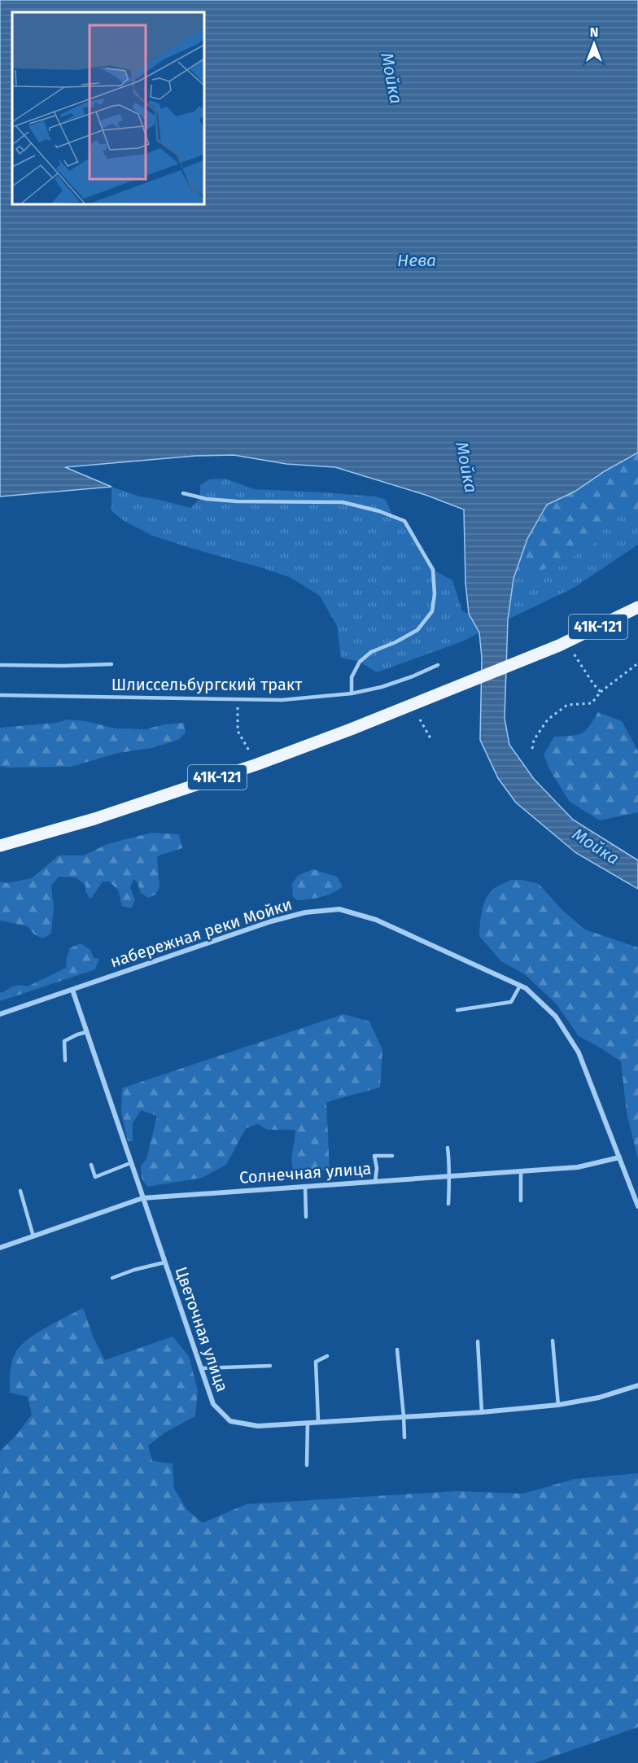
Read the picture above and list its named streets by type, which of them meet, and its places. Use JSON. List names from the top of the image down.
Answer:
{
  "streets": {
    "main road": ["41К-121"],
    "street": ["набережная реки Мойки", "Солнечная улица", "Цветочная улица"],
    "lane": ["Шлиссельбургский тракт"]
  },
  "crossings": [
    ["набережная реки Мойки", "Солнечная улица"],
    ["набережная реки Мойки", "Цветочная улица"],
    ["Солнечная улица", "Цветочная улица"]
  ],
  "water": ["Мойка", "Нева"],
  "north": "top"
}
